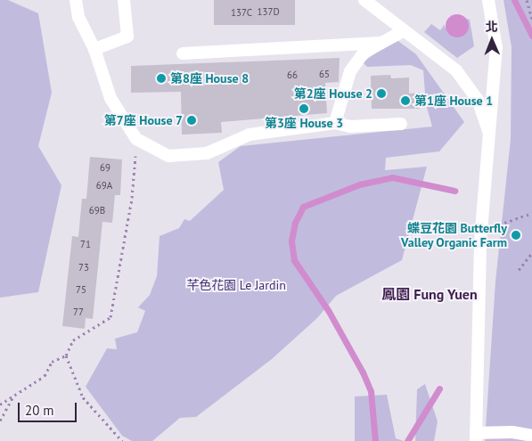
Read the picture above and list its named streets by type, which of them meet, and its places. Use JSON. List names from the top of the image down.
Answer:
{
  "districts": ["鳳園 Fung Yuen"],
  "parks": ["芊色花園 Le Jardin"],
  "places": [
    "第8座 House 8",
    "第2座 House 2",
    "第1座 House 1",
    "第3座 House 3",
    "第7座 House 7",
    "蝶豆花園 Butterfly Valley Organic Farm"
  ],
  "house_numbers": [
    "137D",
    "137C",
    "65",
    "66",
    "69",
    "69A",
    "69B",
    "71",
    "73",
    "75",
    "77"
  ],
  "scale_bar": "20 m",
  "north": "top"
}
